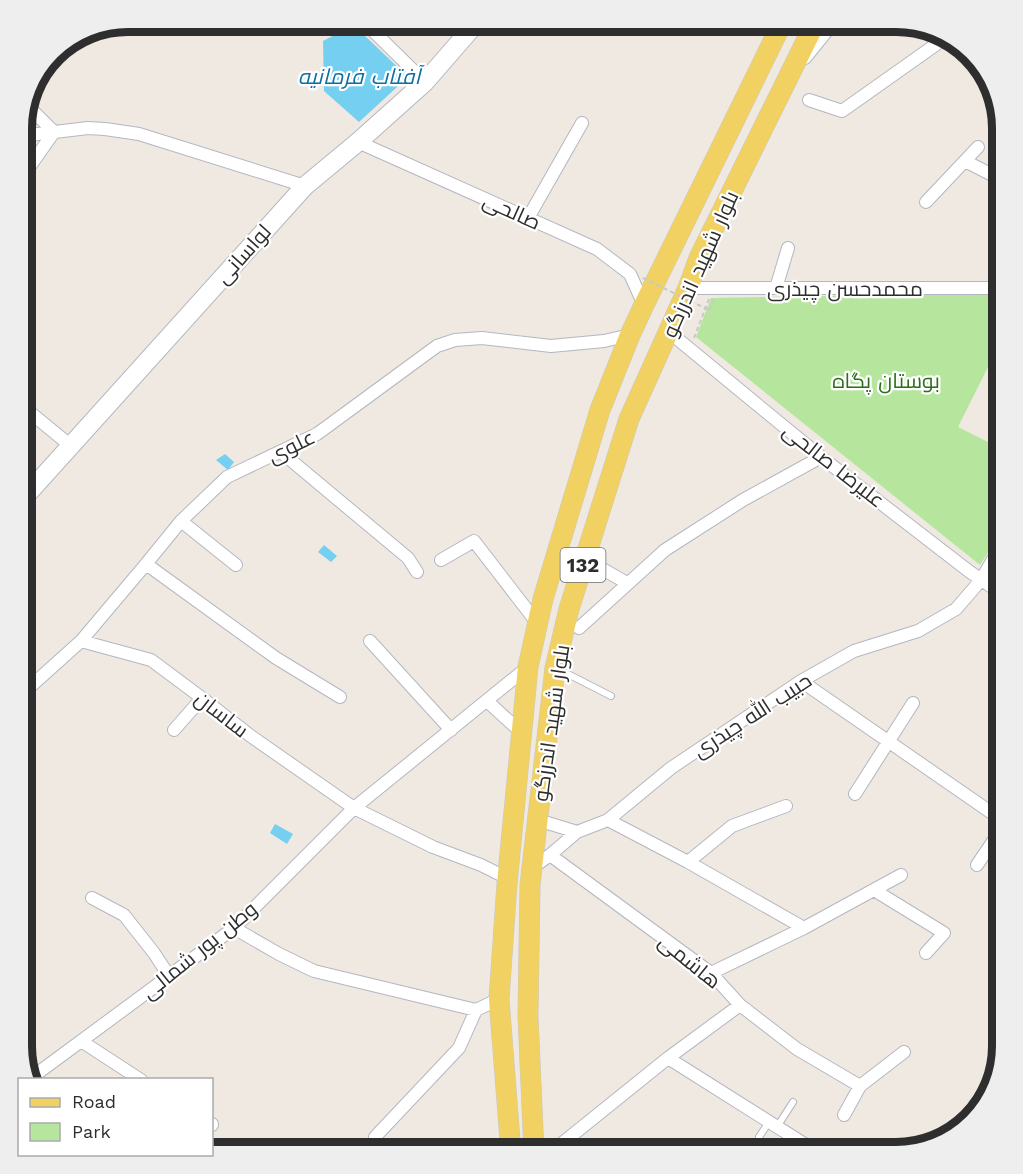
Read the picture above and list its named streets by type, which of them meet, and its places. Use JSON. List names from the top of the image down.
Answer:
{
  "streets": {
    "main road": ["لواسانی", "بلوار شهید اندرزگو", "132"],
    "street": [
      "صالحی",
      "محمدحسن چیذری",
      "علوی",
      "علیرضا صالحی",
      "ساسان",
      "حبیب الله چیذری",
      "وطن پور شمالی",
      "هاشمی"
    ]
  },
  "crossings": [
    ["صالحی", "لواسانی"],
    ["صالحی", "بلوار شهید اندرزگو"],
    ["بلوار شهید اندرزگو", "محمدحسن چیذری"],
    ["بلوار شهید اندرزگو", "علوی"],
    ["بلوار شهید اندرزگو", "علیرضا صالحی"],
    ["بلوار شهید اندرزگو", "ساسان"],
    ["بلوار شهید اندرزگو", "حبیب الله چیذری"],
    ["بلوار شهید اندرزگو", "وطن پور شمالی"],
    ["علوی", "ساسان"],
    ["علیرضا صالحی", "حبیب الله چیذری"],
    ["ساسان", "وطن پور شمالی"],
    ["حبیب الله چیذری", "هاشمی"]
  ],
  "water": ["آفتاب فرمانیه"],
  "parks": ["بوستان پگاه"],
  "legend": ["Road", "Park"]
}
